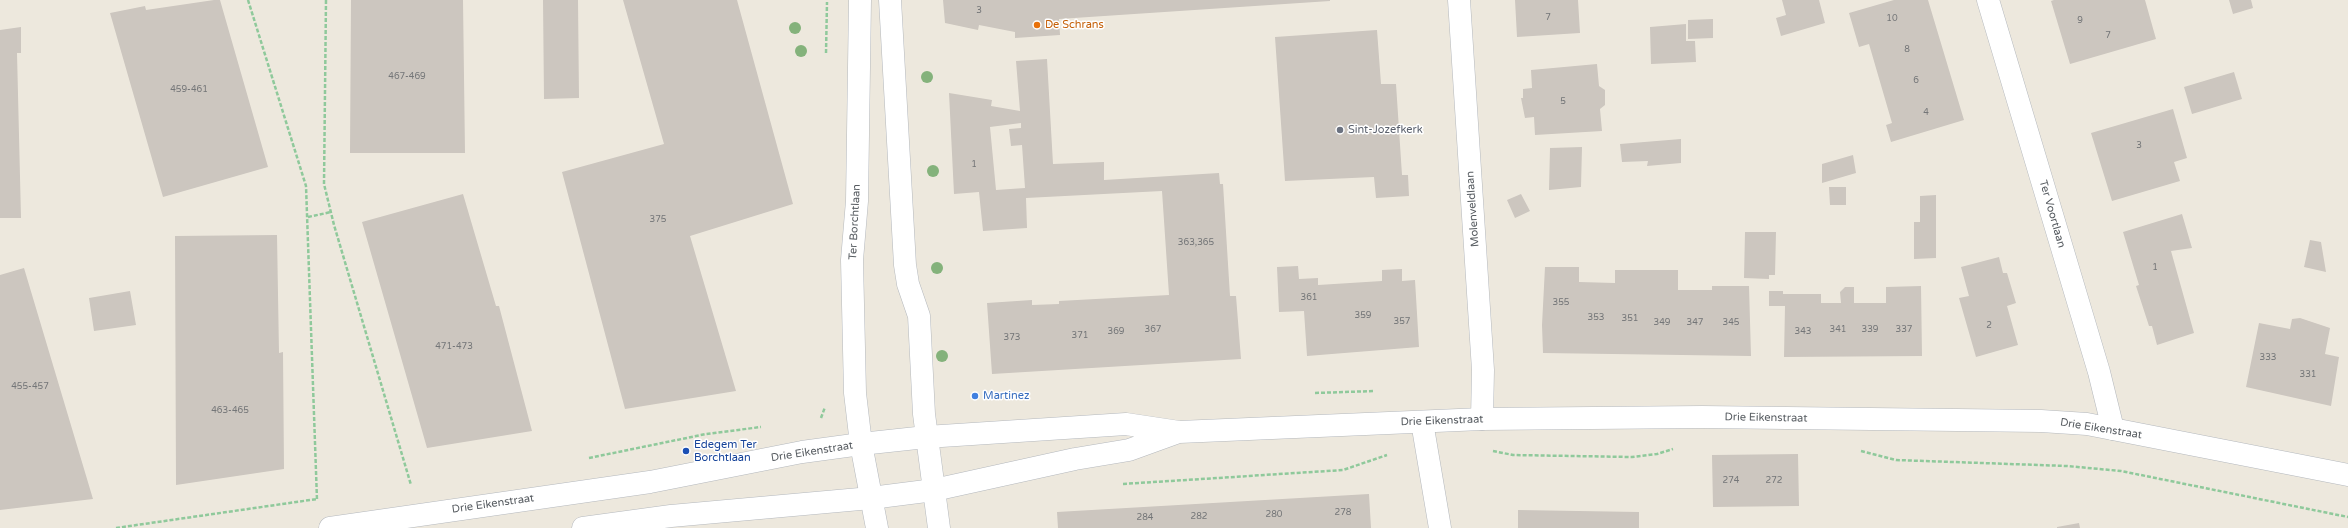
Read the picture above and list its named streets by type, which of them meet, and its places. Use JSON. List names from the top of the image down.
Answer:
{
  "streets": {
    "street": [
      "Molenveldlaan",
      "Ter Voortlaan",
      "Ter Borchtlaan",
      "Drie Eikenstraat"
    ]
  },
  "crossings": [
    ["Molenveldlaan", "Drie Eikenstraat"],
    ["Ter Voortlaan", "Drie Eikenstraat"],
    ["Ter Borchtlaan", "Drie Eikenstraat"]
  ],
  "places": [
    "De Schrans",
    "Sint-Jozefkerk",
    "Martinez",
    "Edegem Ter Borchtlaan"
  ],
  "house_numbers": [
    "3",
    "7",
    "10",
    "9",
    "7",
    "8",
    "467-469",
    "6",
    "459-461",
    "5",
    "4",
    "3",
    "1",
    "375",
    "363,365",
    "1",
    "361",
    "355",
    "359",
    "353",
    "351",
    "357",
    "349",
    "347",
    "345",
    "2",
    "367",
    "341",
    "339",
    "337",
    "369",
    "343",
    "371",
    "373",
    "471-473",
    "333",
    "331",
    "455-457",
    "463-465",
    "274",
    "272",
    "278",
    "280",
    "282",
    "284"
  ]
}
